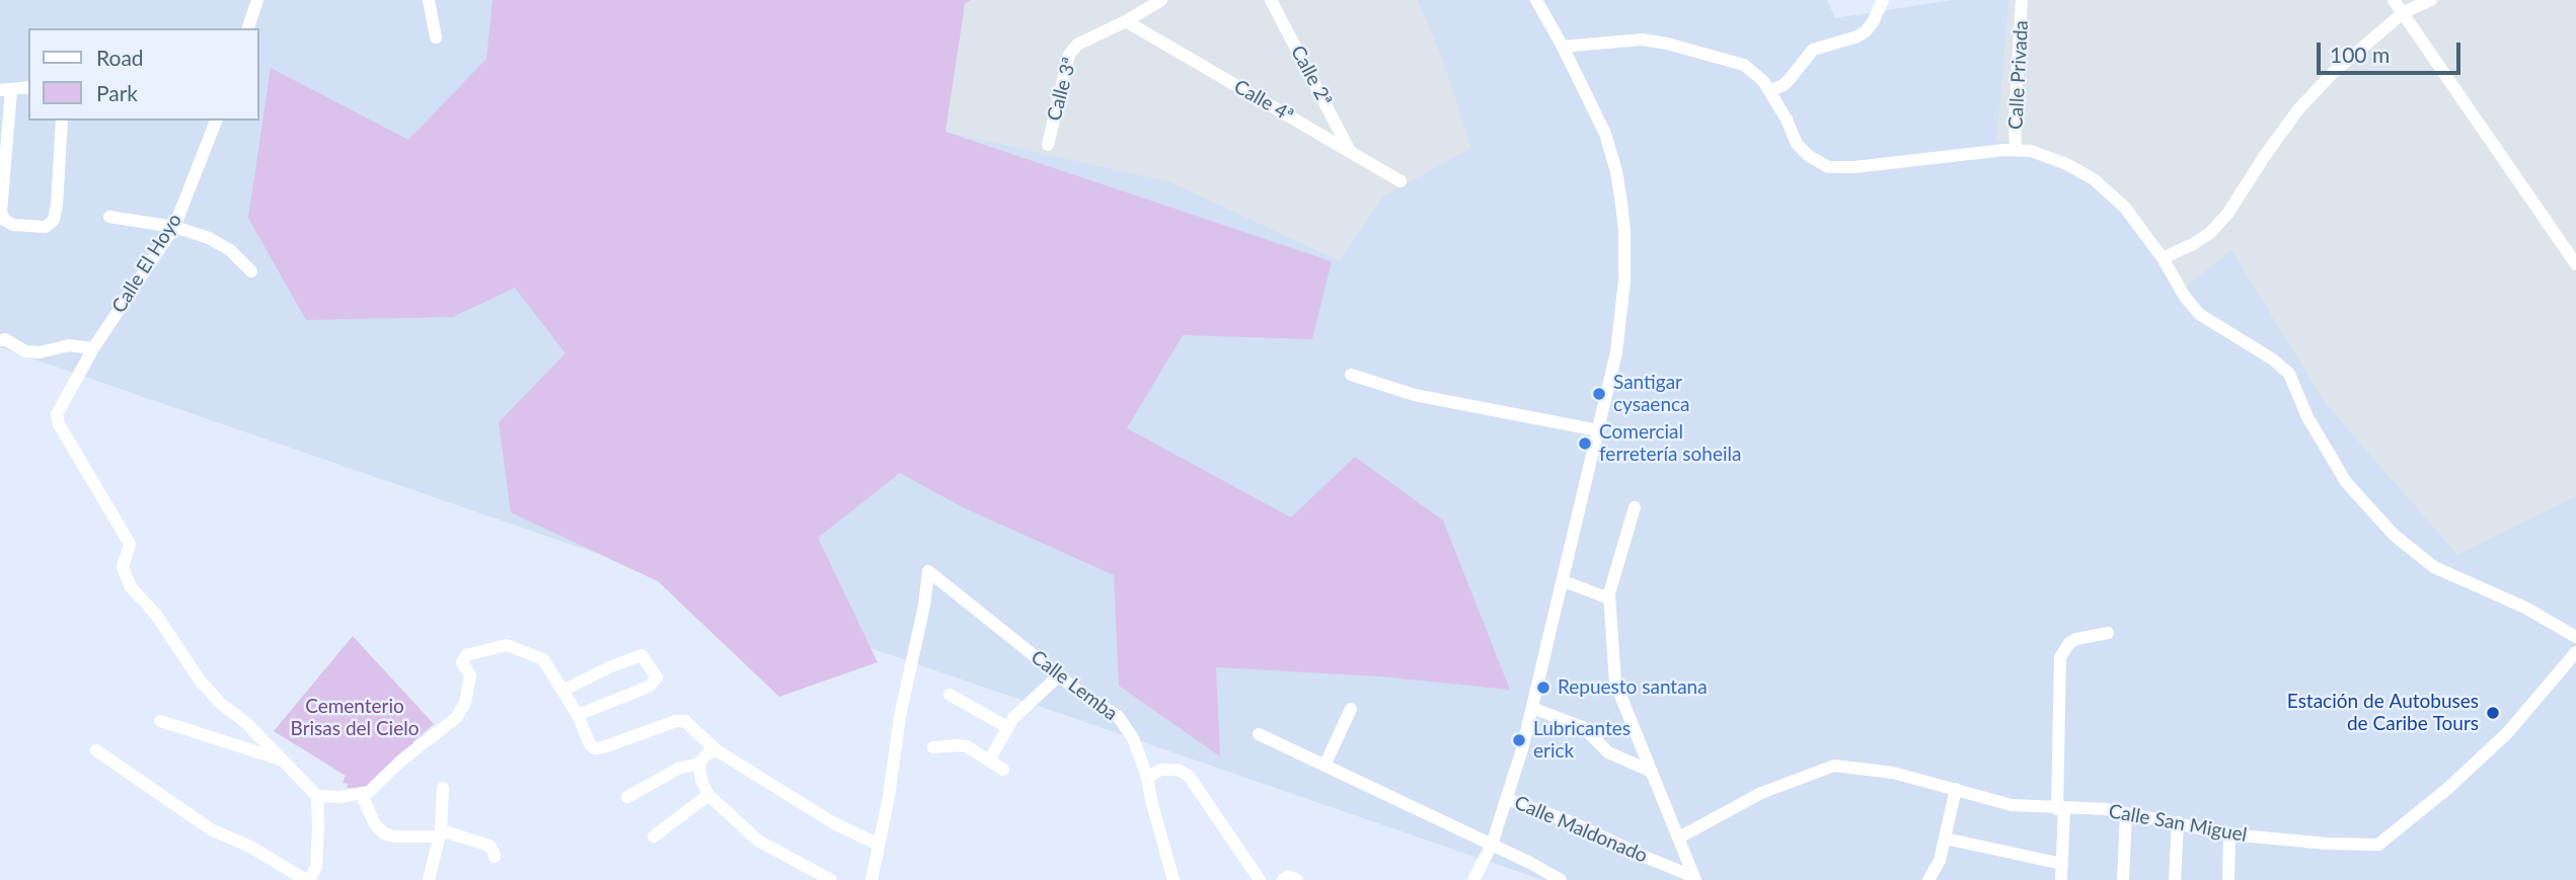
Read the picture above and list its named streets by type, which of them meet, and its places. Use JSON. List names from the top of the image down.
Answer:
{
  "streets": {
    "street": [
      "Calle Privada",
      "Calle 2ª",
      "Calle 3ª",
      "Calle 4ª",
      "Calle El Hoyo",
      "Calle Lemba",
      "Calle San Miguel",
      "Calle Maldonado"
    ]
  },
  "crossings": [
    ["Calle 2ª", "Calle 4ª"],
    ["Calle 3ª", "Calle 4ª"]
  ],
  "parks": ["Cementerio Brisas del Cielo"],
  "places": [
    "Santigar cysaenca",
    "Comercial ferretería soheila",
    "Repuesto santana",
    "Estación de Autobuses de Caribe Tours",
    "Lubricantes erick"
  ],
  "legend": ["Road", "Park"],
  "scale_bar": "100 m"
}
